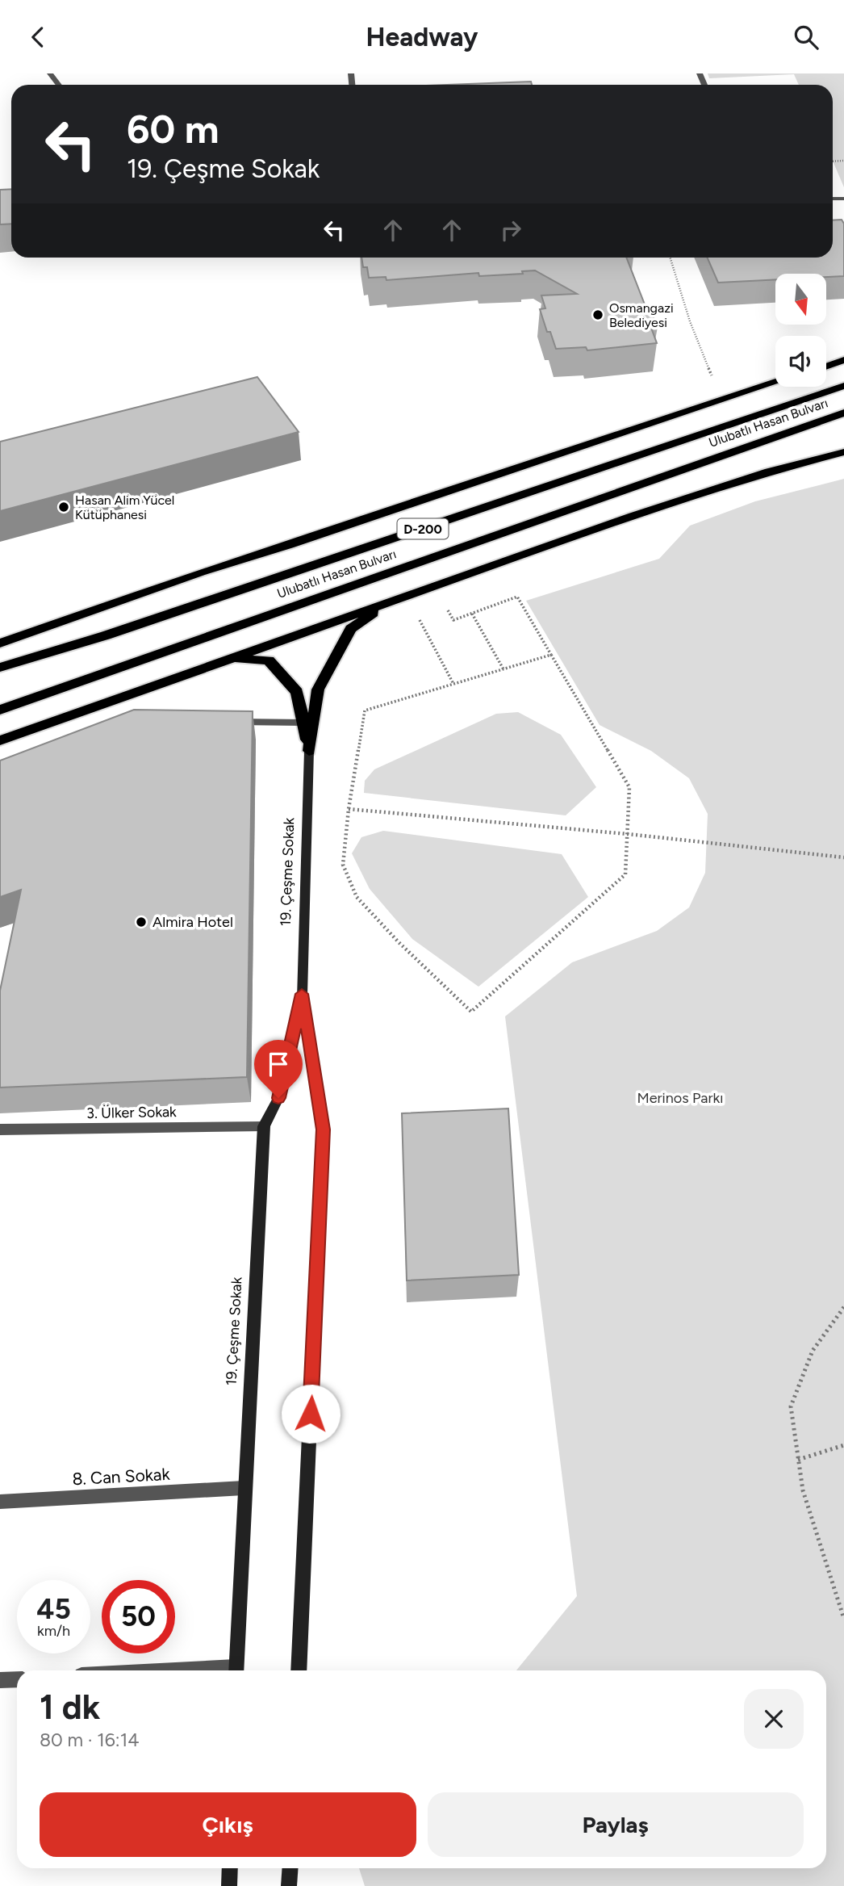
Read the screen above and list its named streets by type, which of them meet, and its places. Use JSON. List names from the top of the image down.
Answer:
{
  "streets": {
    "highway": ["Ulubatlı Hasan Bulvarı", "D-200"],
    "main road": ["19. Çeşme Sokak"],
    "street": ["3. Ülker Sokak", "8. Can Sokak"]
  },
  "crossings": [
    ["19. Çeşme Sokak", "3. Ülker Sokak"],
    ["19. Çeşme Sokak", "8. Can Sokak"]
  ],
  "parks": ["Merinos Parkı"],
  "places": ["Osmangazi Belediyesi", "Hasan Alim Yücel Kütüphanesi", "Almira Hotel"],
  "north": "bottom",
  "page": {
    "header": "Headway",
    "turn": ["60 m", "19. Çeşme Sokak"],
    "speed": "45 km/h",
    "limit": "50",
    "heading": ["1 dk", "80 m · 16:14"],
    "buttons": ["Çıkış", "Paylaş"]
  }
}
